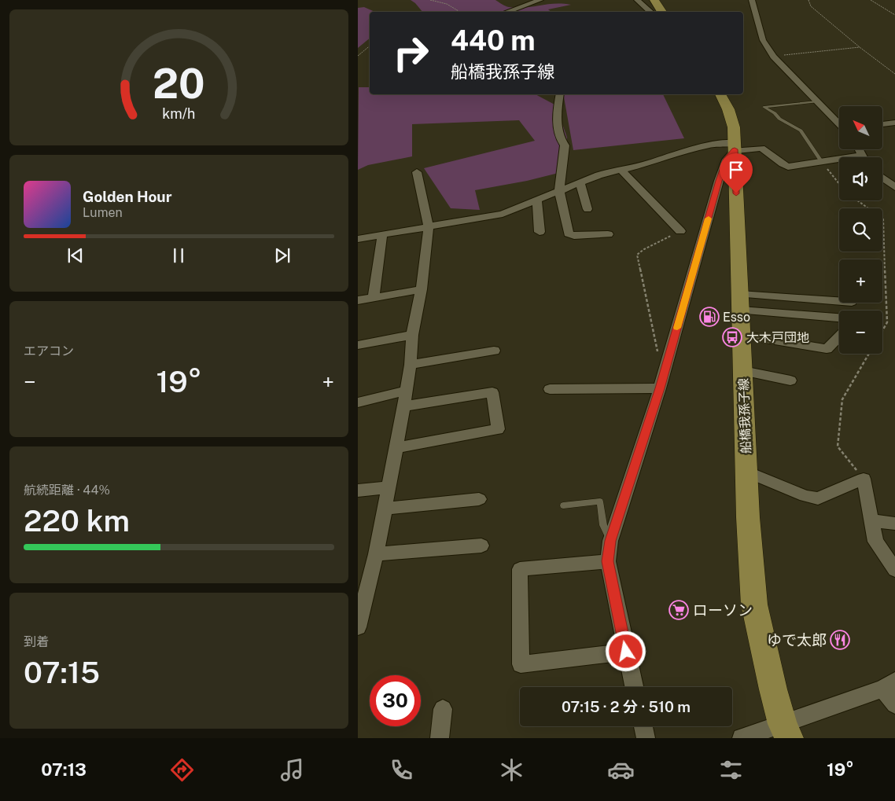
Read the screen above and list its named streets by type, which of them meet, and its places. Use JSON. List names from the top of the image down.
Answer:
{
  "streets": {
    "main road": ["船橋我孫子線"]
  },
  "places": {
    "fuel station": ["Esso"],
    "bus stop": ["大木戸団地"],
    "supermarket": ["ローソン"],
    "restaurant": ["ゆで太郎"]
  },
  "north": "top left",
  "page": {
    "turn": ["440 m", "船橋我孫子線"],
    "map_buttons": ["+", "−"],
    "song": ["Golden Hour", "Lumen"],
    "tile": [
      "エアコン",
      ["航続距離 · 44%", "220 km"],
      ["到着", "07:15"]
    ],
    "heat": ["−", "19°", "+"],
    "limit": "30",
    "trip": "07:15 · 2 分 · 510 m",
    "tabs": ["07:13", "19°"],
    "gauge": ["20", "km/h"]
  }
}
